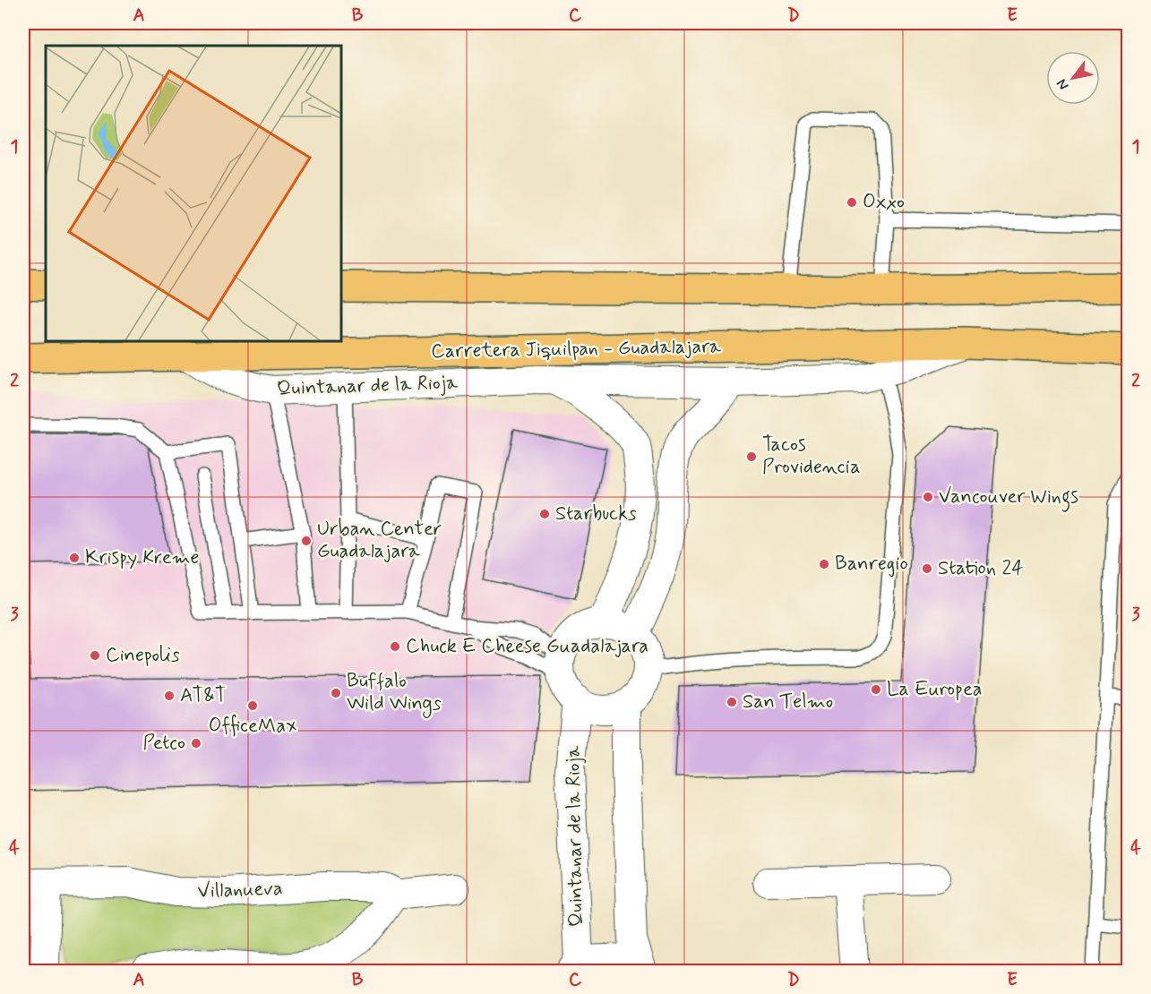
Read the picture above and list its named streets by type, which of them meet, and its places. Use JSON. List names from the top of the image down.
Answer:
{
  "streets": {
    "highway": ["Carretera Jiquilpan - Guadalajara"],
    "street": ["Quintanar de la Rioja", "Villanueva"]
  },
  "crossings": [
    ["Carretera Jiquilpan - Guadalajara", "Quintanar de la Rioja"]
  ],
  "places": [
    "Oxxo",
    "Tacos Providencia",
    "Vancouver Wings",
    "Starbucks",
    "Urban Center Guadalajara",
    "Krispy Kreme",
    "Banregio",
    "Station 24",
    "Chuck E Cheese Guadalajara",
    "Cinepolis",
    "La Europea",
    "Buffalo Wild Wings",
    "AT&T",
    "San Telmo",
    "OfficeMax",
    "Petco"
  ],
  "north": "bottom left",
  "grid": {
    "columns": [
      "A",
      "B",
      "C",
      "D",
      "E"
    ],
    "rows": [
      "1",
      "2",
      "3",
      "4"
    ]
  }
}
